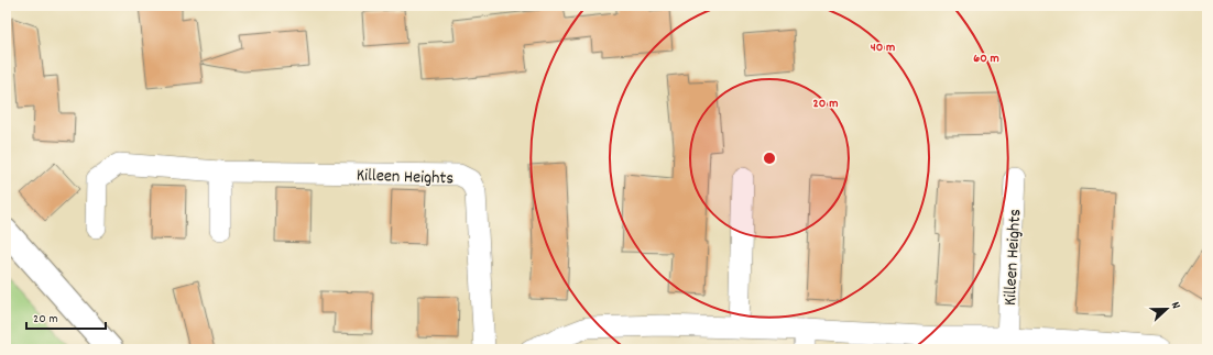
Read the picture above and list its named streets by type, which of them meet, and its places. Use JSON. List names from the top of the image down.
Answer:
{
  "streets": {
    "street": ["Killeen Heights"]
  },
  "scale_bar": "20 m",
  "north": "right",
  "rings": ["40 m", "60 m", "20 m"]
}
